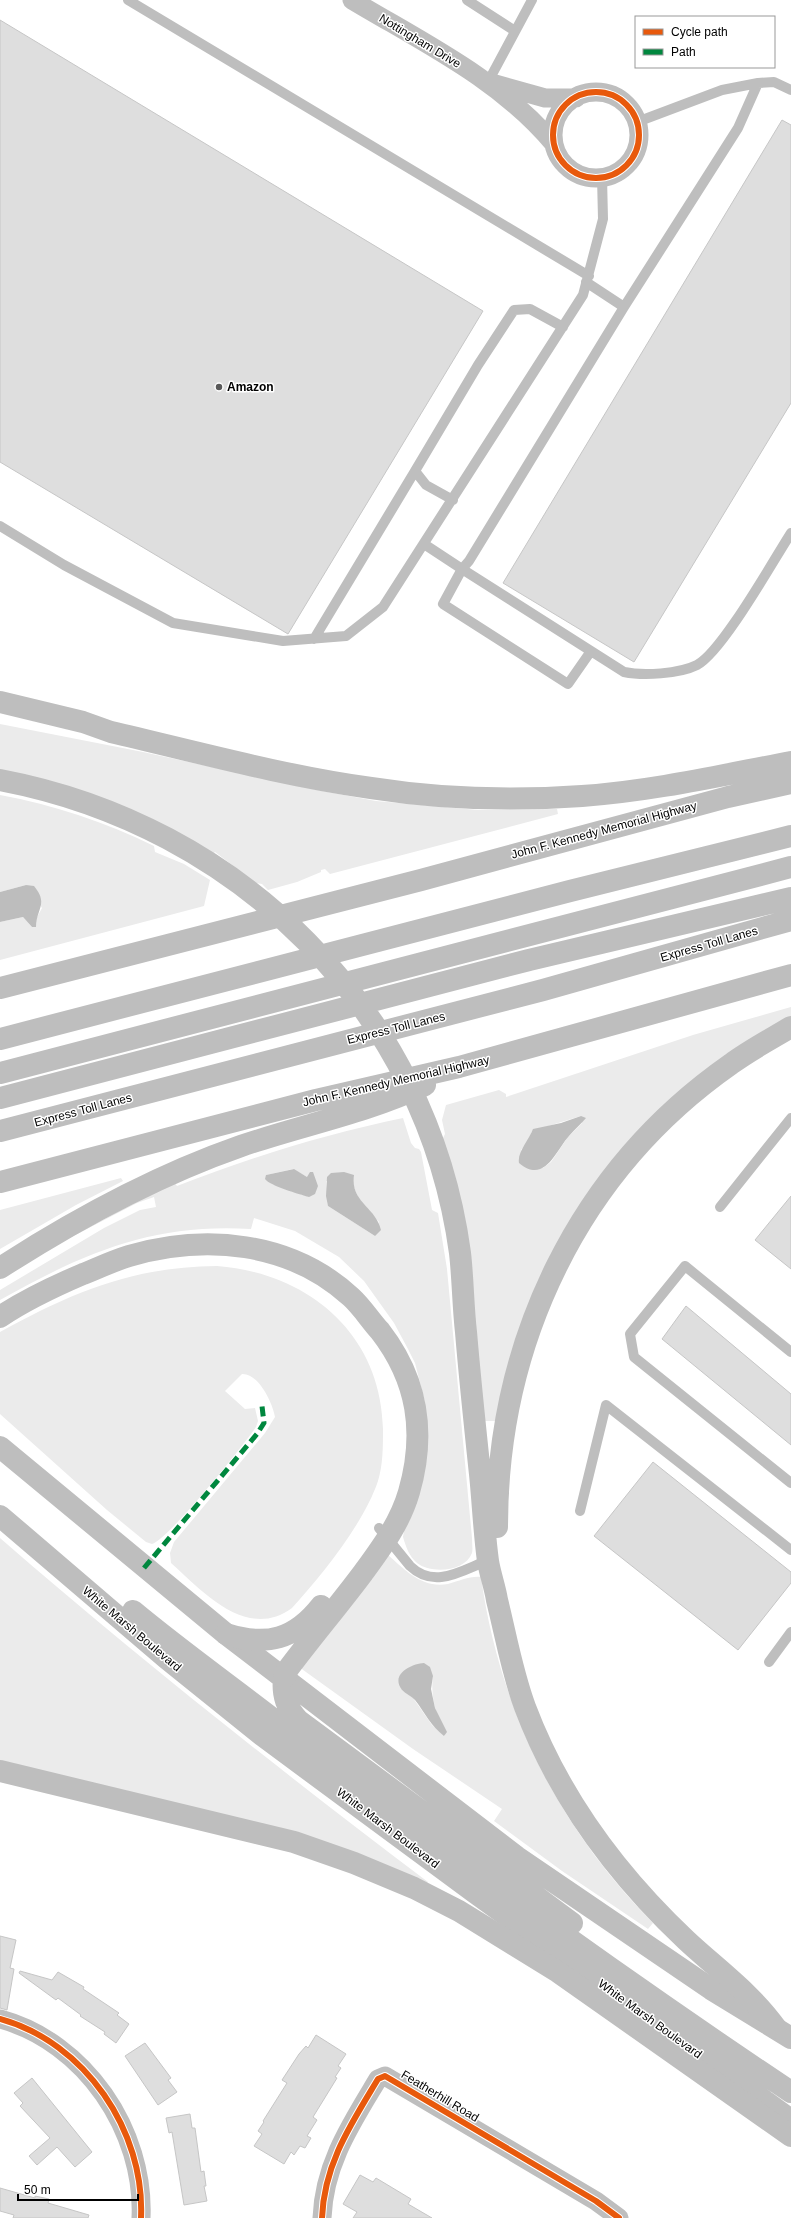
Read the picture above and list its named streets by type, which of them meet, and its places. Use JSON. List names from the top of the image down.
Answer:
{
  "streets": {
    "highway": ["John F. Kennedy Memorial Highway", "Express Toll Lanes", "White Marsh Boulevard"],
    "street": ["Nottingham Drive", "Featherhill Road"]
  },
  "places": ["Amazon"],
  "legend": ["Cycle path", "Path"],
  "scale_bar": "50 m"
}
